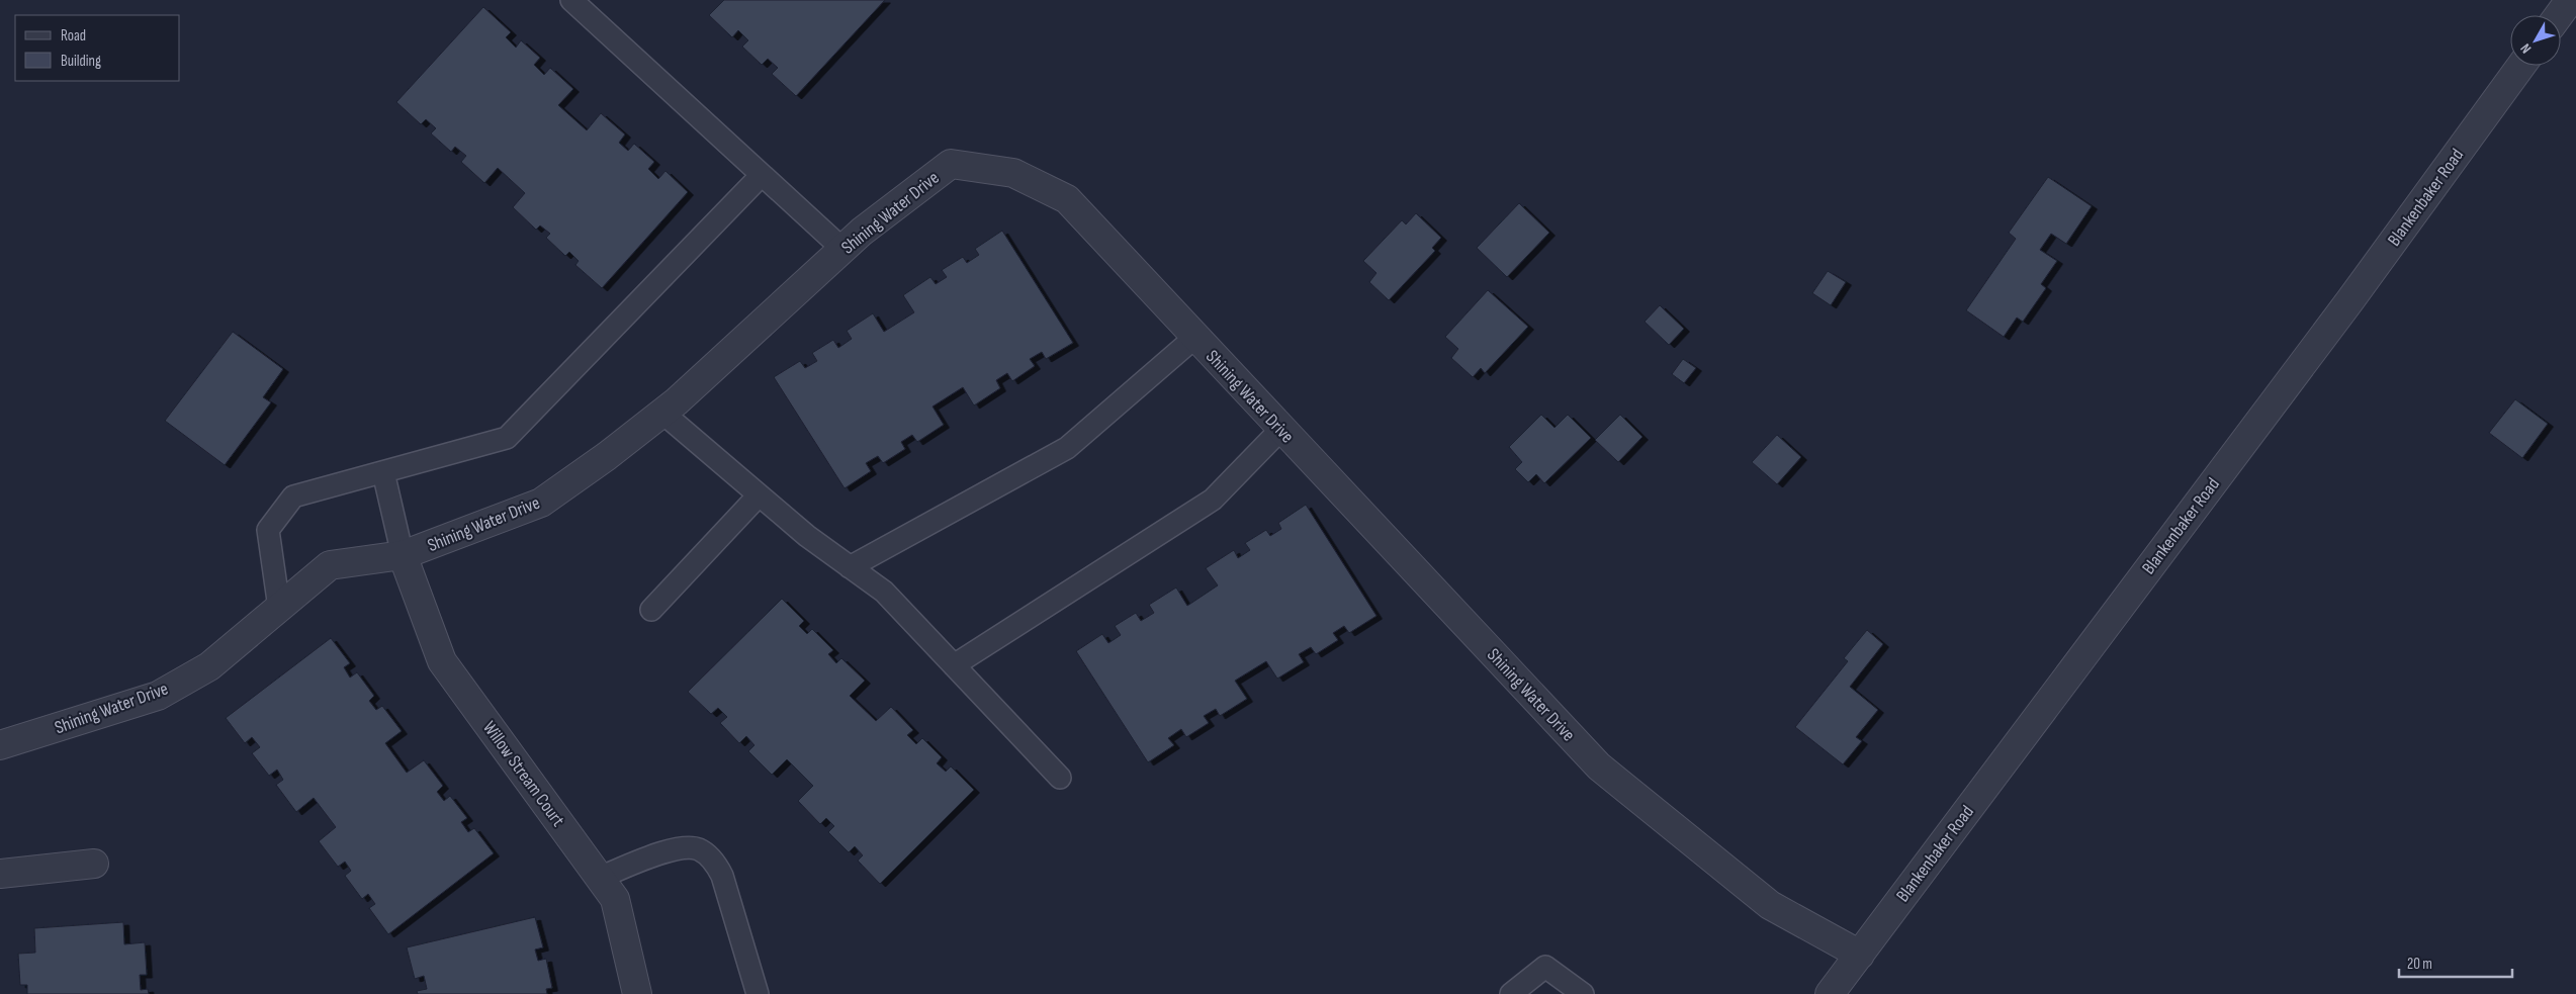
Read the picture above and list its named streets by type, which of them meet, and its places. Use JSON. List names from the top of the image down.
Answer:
{
  "streets": {
    "street": ["Blankenbaker Road", "Shining Water Drive", "Willow Stream Court"]
  },
  "crossings": [
    ["Blankenbaker Road", "Shining Water Drive"],
    ["Shining Water Drive", "Willow Stream Court"]
  ],
  "legend": ["Road", "Building"],
  "scale_bar": "20 m",
  "north": "bottom left"
}
